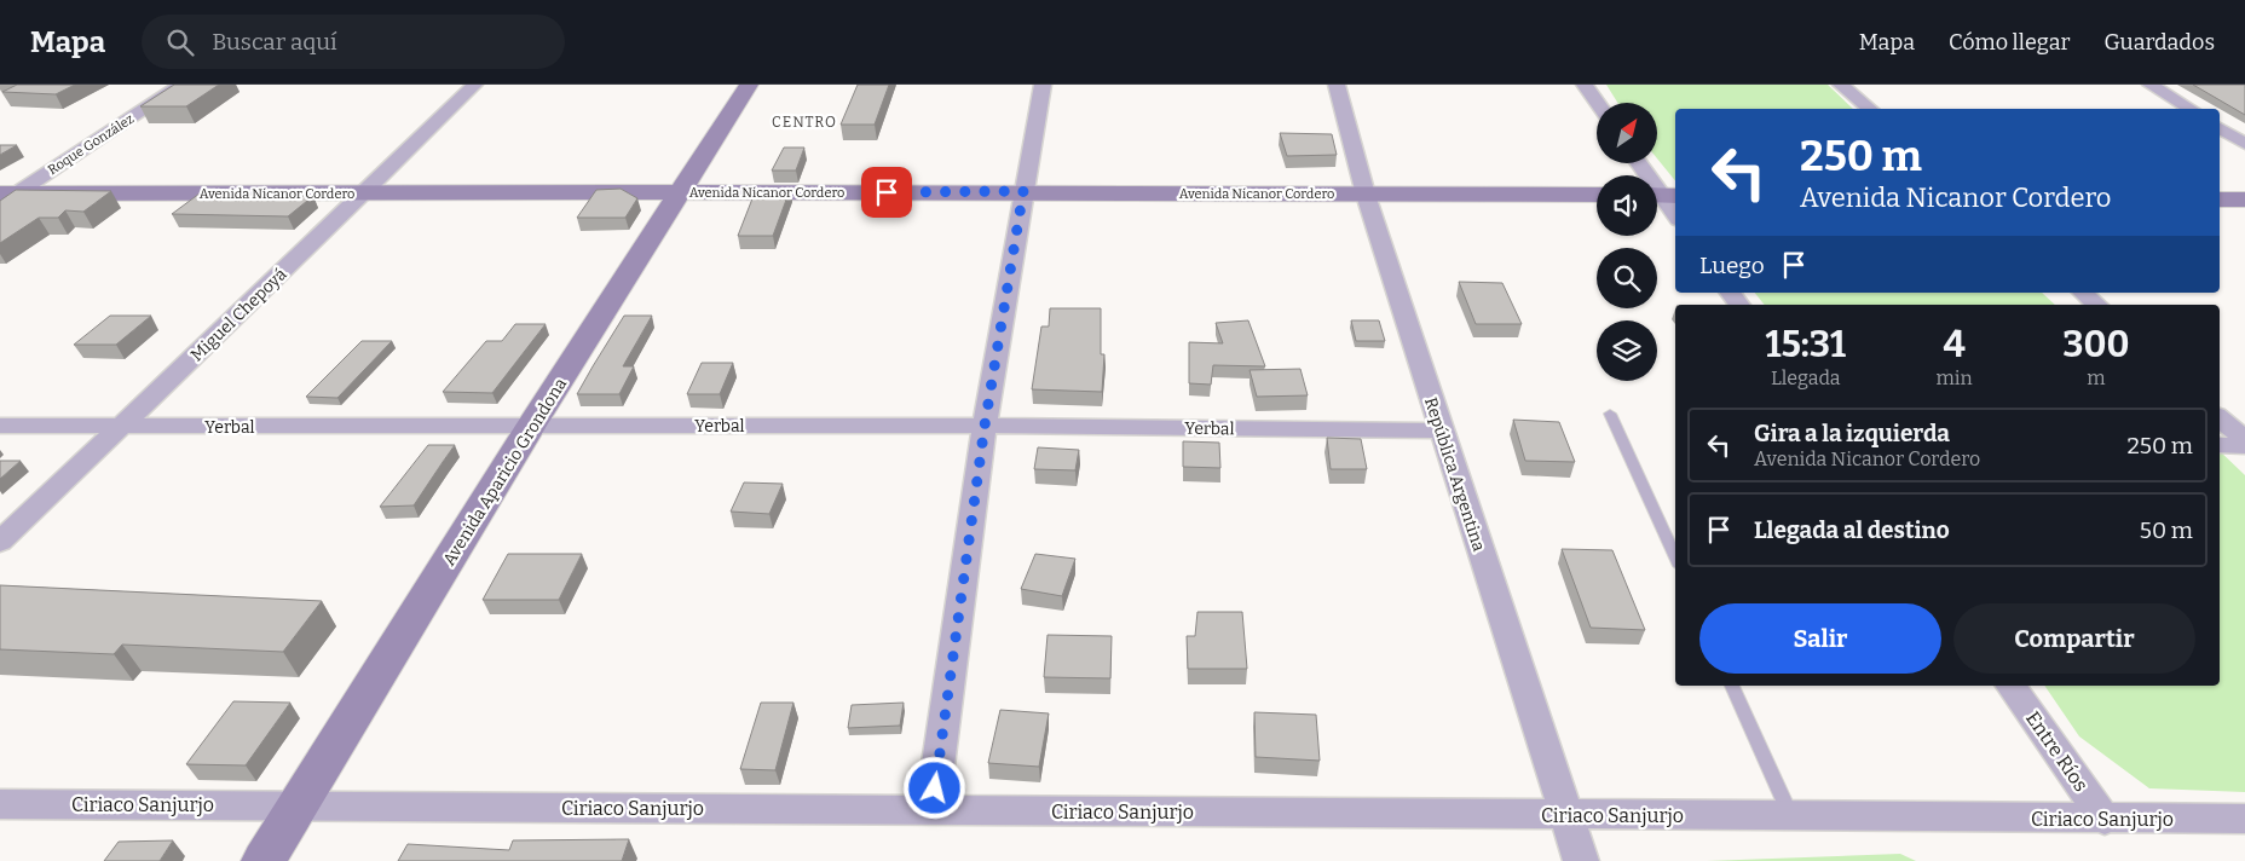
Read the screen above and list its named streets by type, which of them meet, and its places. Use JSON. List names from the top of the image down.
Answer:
{
  "streets": {
    "main road": ["Avenida Nicanor Cordero", "Avenida Aparicio Grondona"],
    "street": [
      "Roque González",
      "Miguel Chepoyá",
      "Yerbal",
      "República Argentina",
      "Entre Ríos",
      "Ciriaco Sanjurjo"
    ]
  },
  "crossings": [
    ["Roque González", "Avenida Nicanor Cordero"],
    ["Avenida Nicanor Cordero", "Miguel Chepoyá"],
    ["Avenida Nicanor Cordero", "Avenida Aparicio Grondona"],
    ["Avenida Nicanor Cordero", "República Argentina"],
    ["Miguel Chepoyá", "Yerbal"],
    ["Yerbal", "Avenida Aparicio Grondona"],
    ["Yerbal", "República Argentina"],
    ["Avenida Aparicio Grondona", "Ciriaco Sanjurjo"],
    ["República Argentina", "Ciriaco Sanjurjo"],
    ["Entre Ríos", "Ciriaco Sanjurjo"]
  ],
  "districts": ["CENTRO"],
  "north": "top right",
  "page": {
    "header": "Mapa",
    "search": "Buscar aquí",
    "nav": ["Mapa", "Cómo llegar", "Guardados"],
    "turn": ["250 m", "Avenida Nicanor Cordero"],
    "then": "Luego",
    "eta": [
      "15:31",
      "Llegada",
      "4",
      "min",
      "300",
      "m"
    ],
    "list": [
      {
        "name": "Gira a la izquierda",
        "note": "Avenida Nicanor Cordero",
        "value": "250 m"
      },
      {
        "name": "Llegada al destino",
        "value": "50 m"
      }
    ],
    "buttons": ["Salir", "Compartir"]
  }
}
